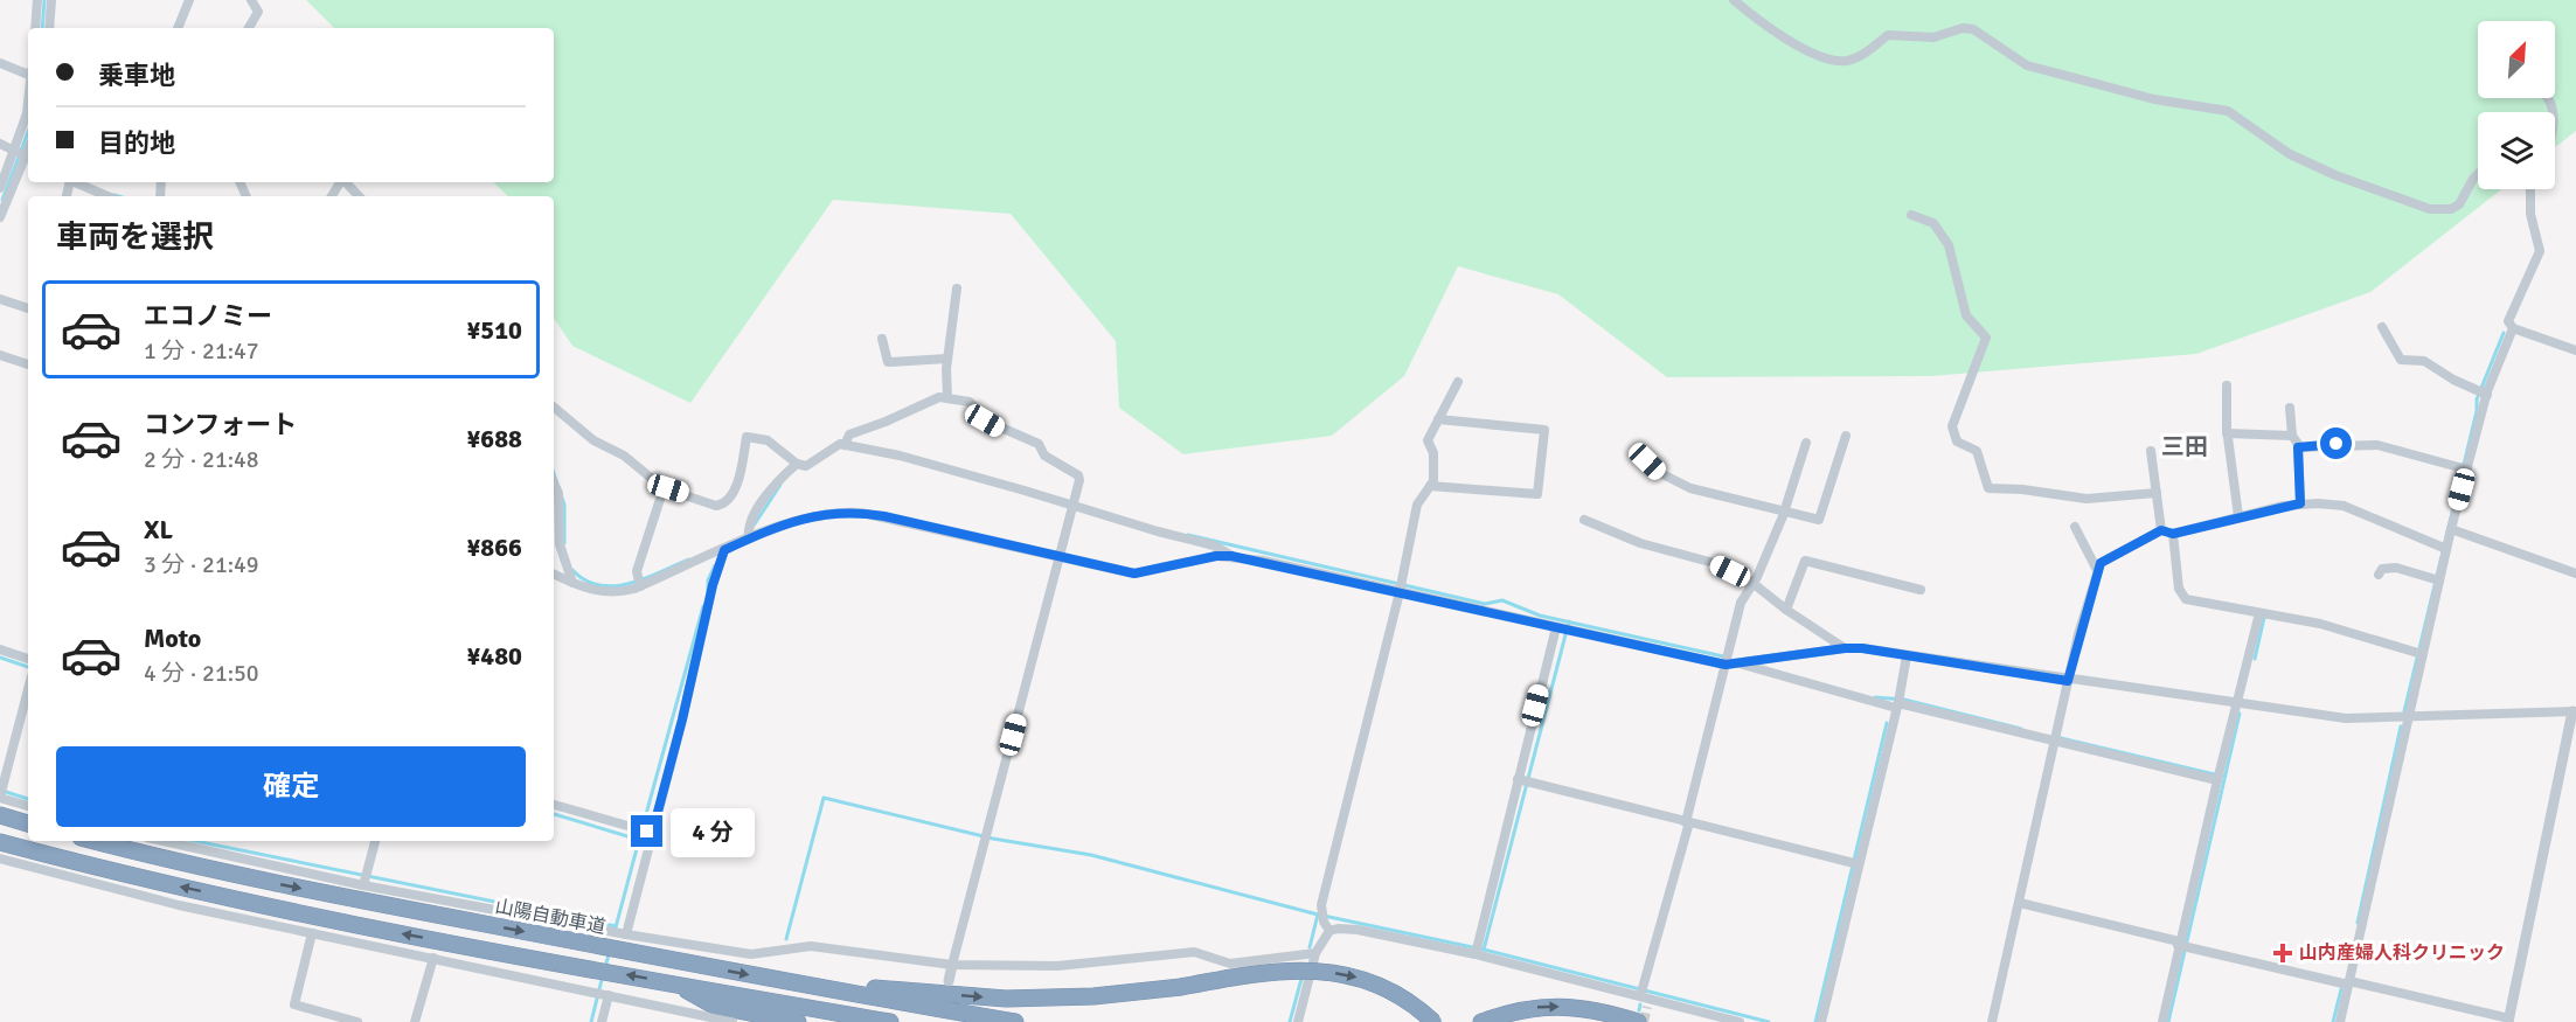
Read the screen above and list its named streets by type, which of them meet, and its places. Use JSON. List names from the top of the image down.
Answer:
{
  "streets": {
    "highway": ["山陽自動車道"]
  },
  "districts": ["三田"],
  "places": {
    "health": ["山内産婦人科クリニック"]
  },
  "north": "top right",
  "page": {
    "banner": ["乗車地", "目的地"],
    "heading": "車両を選択",
    "list": [
      {
        "name": "エコノミー",
        "note": "1 分 · 21:47",
        "value": "¥510"
      },
      {
        "name": "コンフォート",
        "note": "2 分 · 21:48",
        "value": "¥688"
      },
      {
        "name": "XL",
        "note": "3 分 · 21:49",
        "value": "¥866"
      },
      {
        "name": "Moto",
        "note": "4 分 · 21:50",
        "value": "¥480"
      }
    ],
    "buttons": "確定",
    "bubble": "4 分"
  }
}
